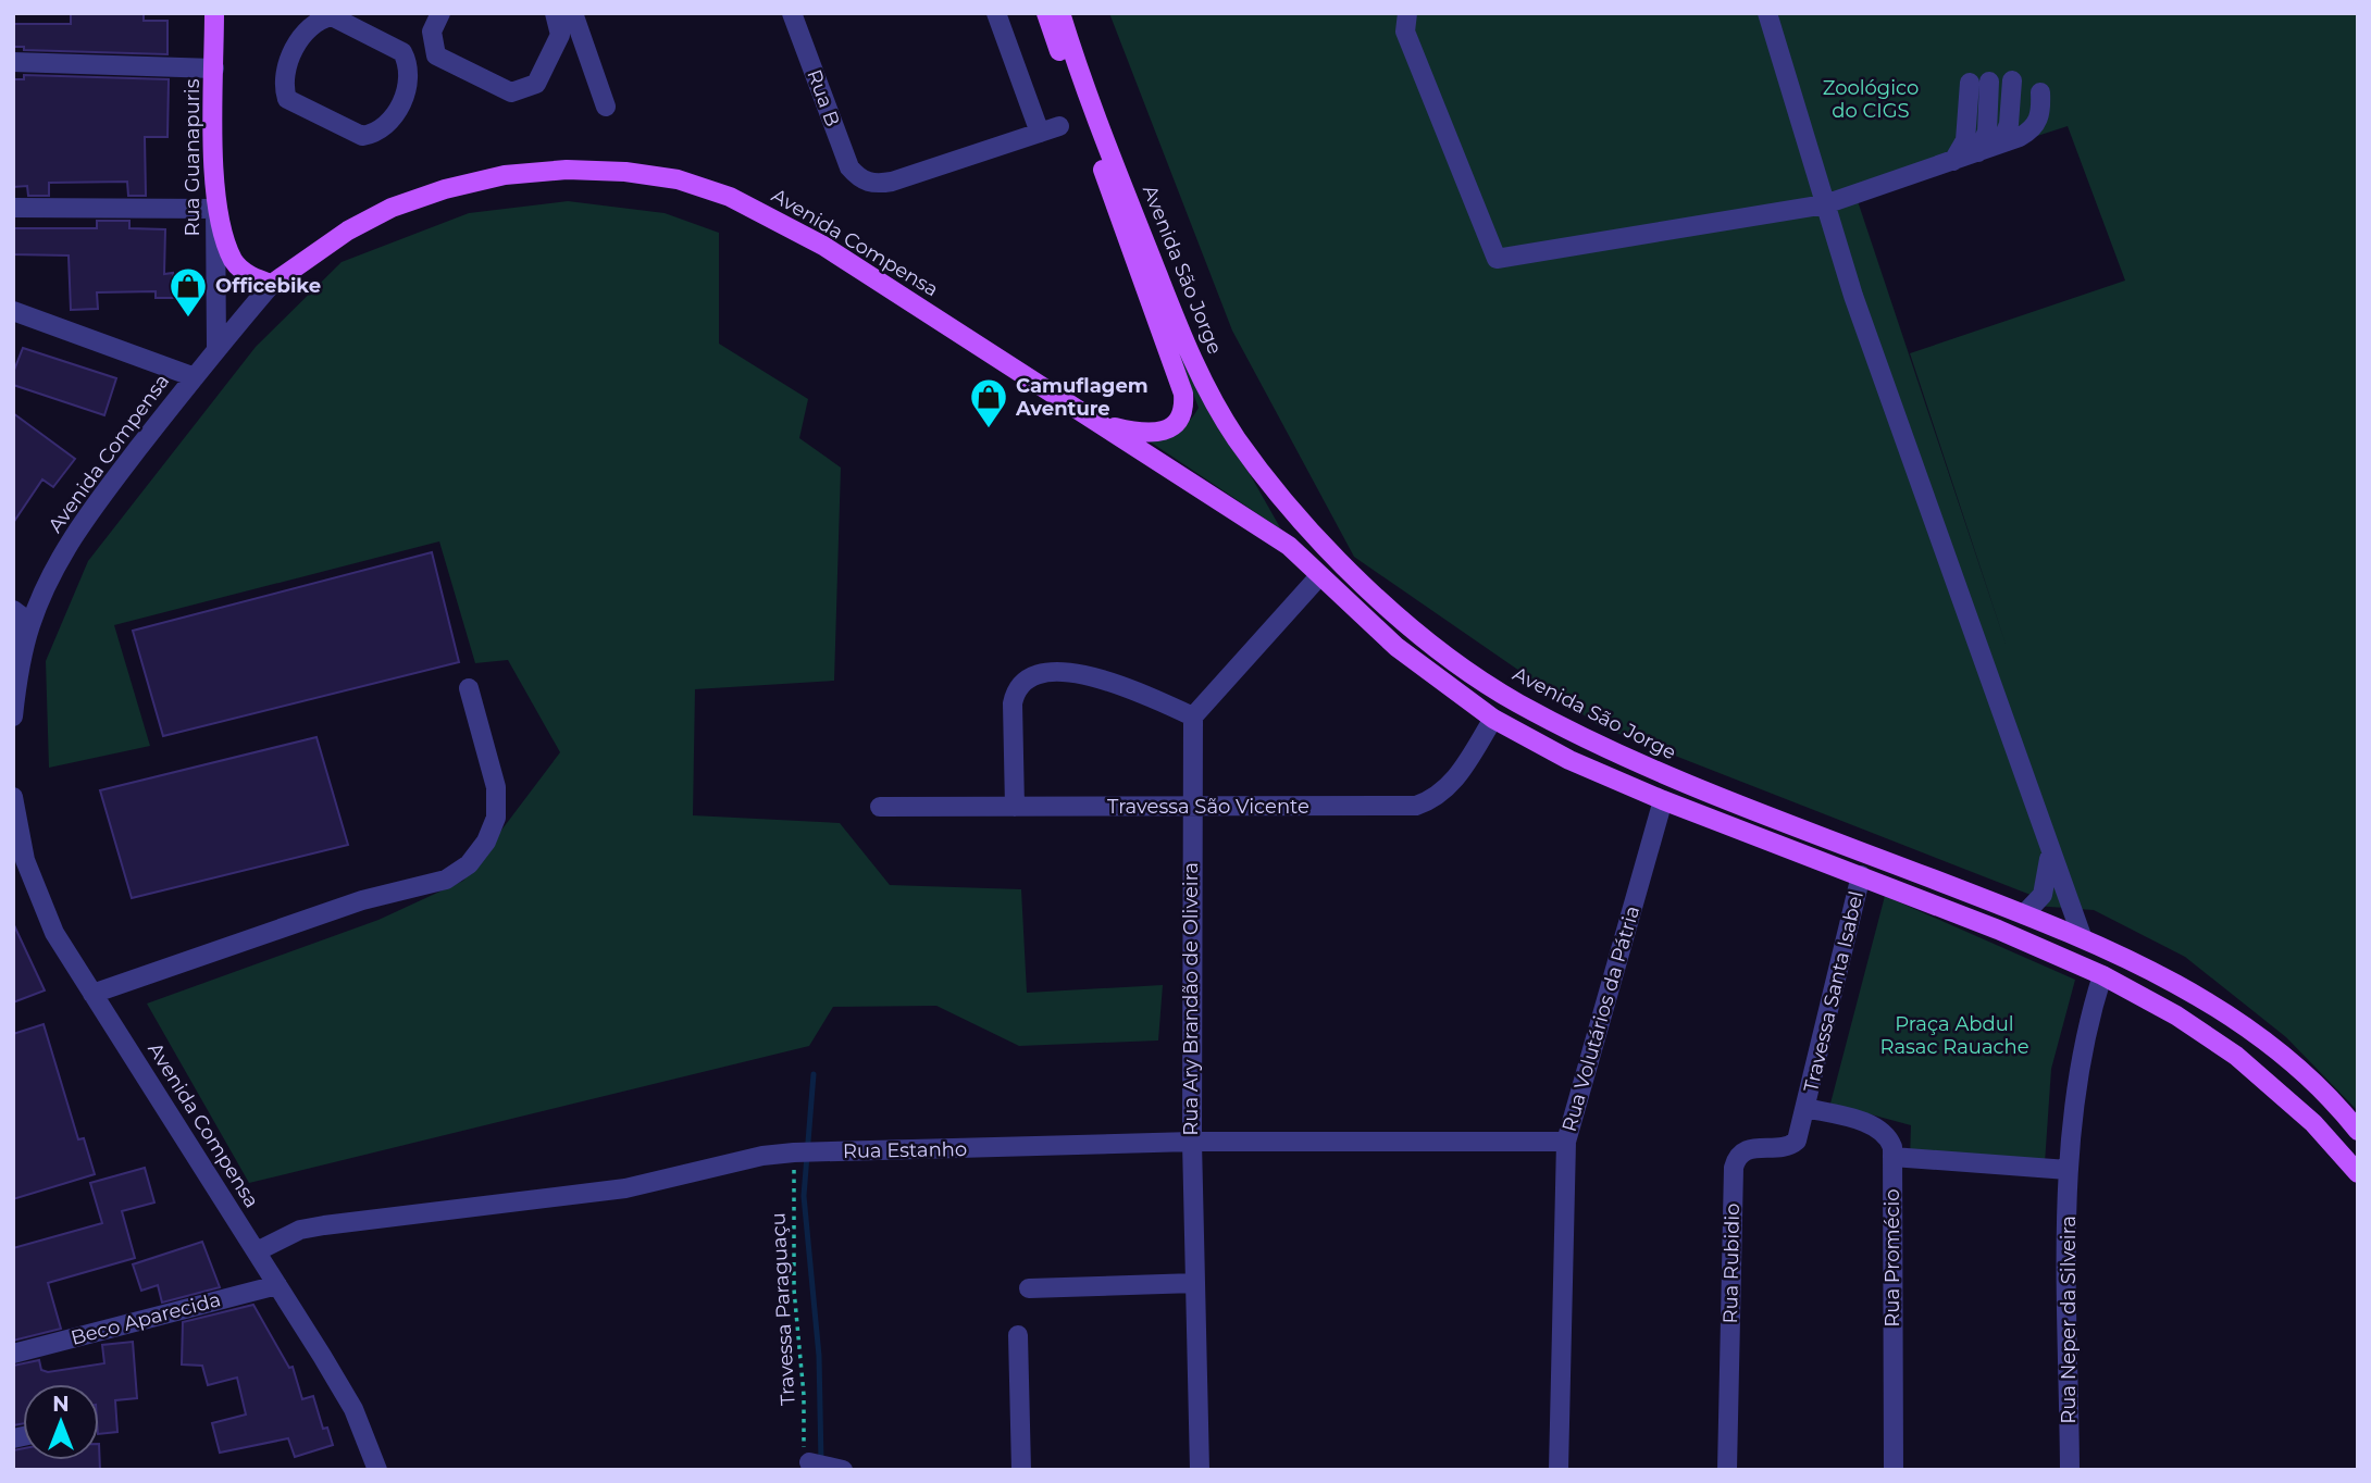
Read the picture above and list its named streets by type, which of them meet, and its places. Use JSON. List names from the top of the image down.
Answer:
{
  "streets": {
    "main road": ["Rua Guanapuris", "Avenida Compensa", "Avenida São Jorge"],
    "street": [
      "Rua B",
      "Travessa São Vicente",
      "Travessa Santa Isabel",
      "Rua Ary Brandão de Oliveira",
      "Rua Volutários da Pátria",
      "Rua Estanho",
      "Rua Promécio",
      "Rua Rubidio",
      "Beco Aparecida",
      "Rua Neper da Silveira"
    ],
    "path": ["Travessa Paraguaçu"]
  },
  "crossings": [
    ["Rua Guanapuris", "Avenida Compensa"],
    ["Avenida Compensa", "Rua Estanho"],
    ["Avenida Compensa", "Beco Aparecida"],
    ["Travessa São Vicente", "Rua Ary Brandão de Oliveira"],
    ["Travessa Santa Isabel", "Rua Rubidio"],
    ["Rua Ary Brandão de Oliveira", "Rua Estanho"],
    ["Rua Volutários da Pátria", "Rua Estanho"],
    ["Rua Estanho", "Travessa Paraguaçu"]
  ],
  "parks": ["Zoológico do CIGS", "Praça Abdul Rasac Rauache"],
  "places": {
    "shop": ["Officebike", "Camuflagem Aventure"]
  },
  "north": "top"
}
